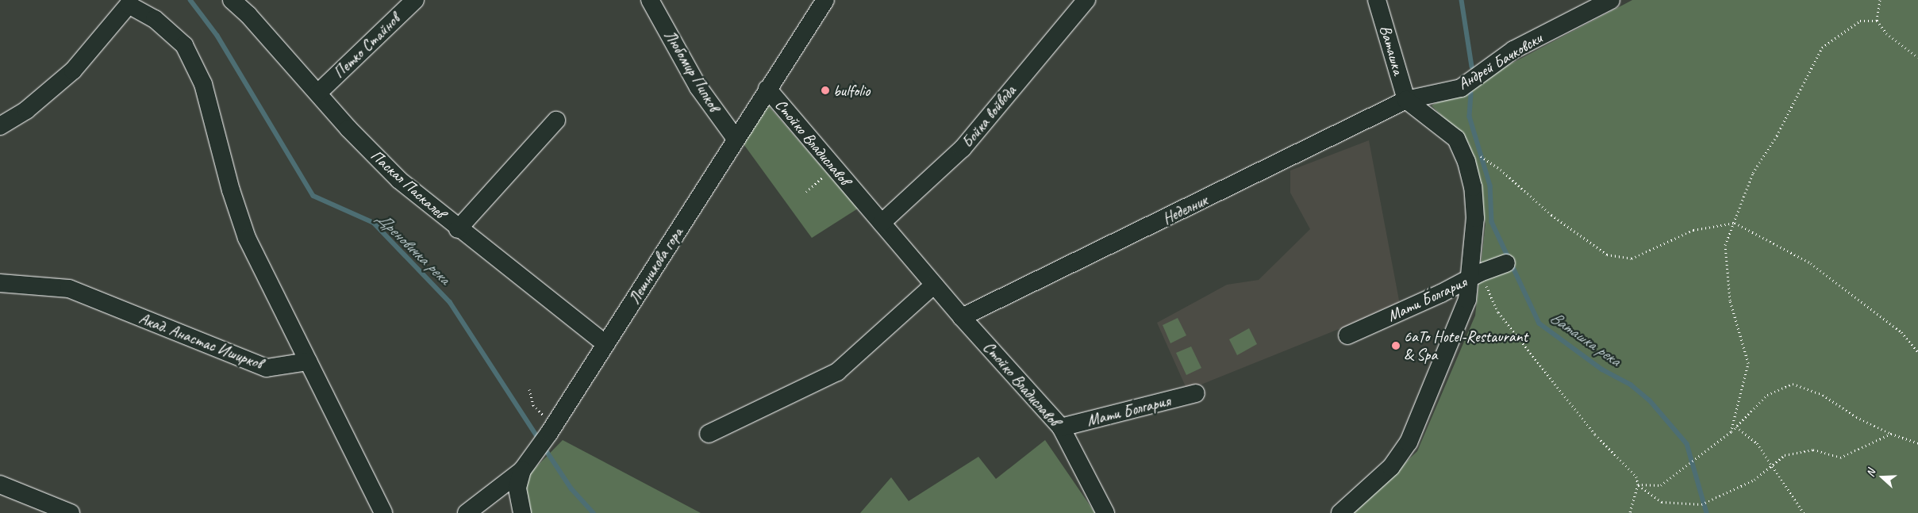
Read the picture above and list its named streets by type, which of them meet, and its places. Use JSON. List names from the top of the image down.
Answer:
{
  "streets": {
    "street": [
      "Петко Стайнов",
      "Ваташка",
      "Андрей Бачковски",
      "Любомир Пипков",
      "Бойка войвода",
      "Стойко Владиславов",
      "Паскал Паскалев",
      "Неделник",
      "Лешникова гора",
      "Мати Болгария",
      "Акад. Анастас Иширков"
    ]
  },
  "crossings": [
    ["Петко Стайнов", "Паскал Паскалев"],
    ["Ваташка", "Андрей Бачковски"],
    ["Ваташка", "Неделник"],
    ["Андрей Бачковски", "Неделник"],
    ["Любомир Пипков", "Лешникова гора"],
    ["Бойка войвода", "Стойко Владиславов"],
    ["Стойко Владиславов", "Неделник"],
    ["Стойко Владиславов", "Лешникова гора"],
    ["Стойко Владиславов", "Мати Болгария"],
    ["Паскал Паскалев", "Лешникова гора"]
  ],
  "water": ["Дреновичка река", "Ваташка река"],
  "places": ["bulfolio", "6aTo Hotel-Restaurant & Spa"],
  "north": "left"
}
